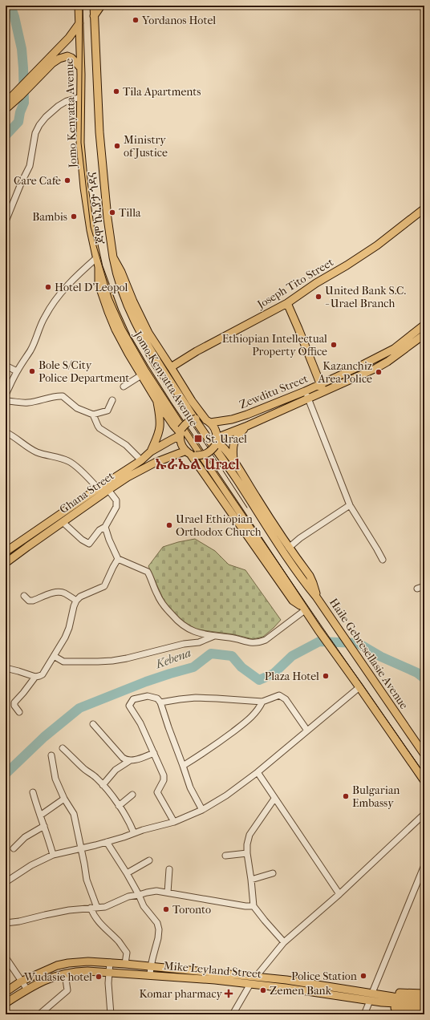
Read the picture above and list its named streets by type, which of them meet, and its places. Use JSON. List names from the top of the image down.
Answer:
{
  "streets": {
    "main road": [
      "Jomo Kenyatta Avenue",
      "ጆሞ ኬኒያታ ጎዳና",
      "Joseph Tito Street",
      "Zewditu Street",
      "Ghana Street",
      "Haile Gebresellasie Avenue",
      "Mike Leyland Street"
    ]
  },
  "crossings": [
    ["ጆሞ ኬኒያታ ጎዳና", "Joseph Tito Street"],
    ["ጆሞ ኬኒያታ ጎዳና", "Zewditu Street"],
    ["ጆሞ ኬኒያታ ጎዳና", "Ghana Street"],
    ["ጆሞ ኬኒያታ ጎዳና", "Haile Gebresellasie Avenue"],
    ["Zewditu Street", "Ghana Street"],
    ["Zewditu Street", "Haile Gebresellasie Avenue"],
    ["Ghana Street", "Haile Gebresellasie Avenue"]
  ],
  "districts": ["ኡራኤል Urael"],
  "water": ["Kebena"],
  "places": {
    "other": [
      "Yordanos Hotel",
      "Tila Apartments",
      "Ministry of Justice",
      "Care Cafe",
      "Tilla",
      "Bambis",
      "Hotel D'Leopol",
      "United Bank S.C. - Urael Branch",
      "Ethiopian Intellectual Property Office",
      "Bole S/City Police Department",
      "Kazanchiz Area Police",
      "Urael Ethiopian Orthodox Church",
      "Plaza Hotel",
      "Bulgarian Embassy",
      "Toronto",
      "Police Station",
      "Wudasie hotel",
      "Zemen Bank"
    ],
    "transit": ["St. Urael"],
    "health": ["Komar pharmacy"]
  }
}
